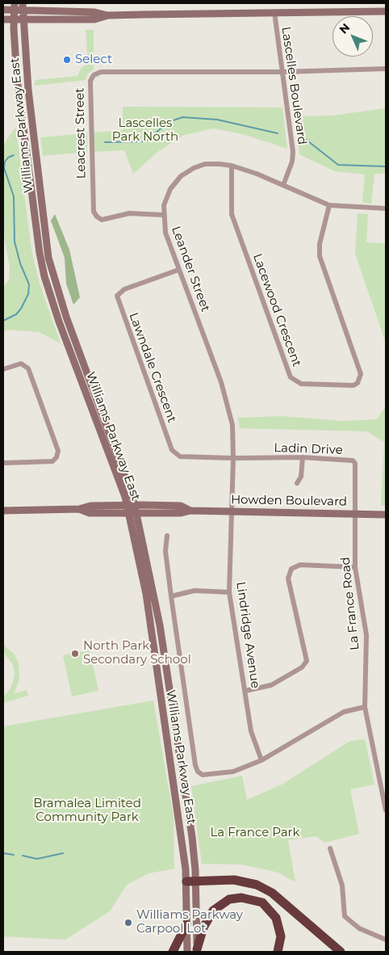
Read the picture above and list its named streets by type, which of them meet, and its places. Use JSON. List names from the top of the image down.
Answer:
{
  "streets": {
    "main road": ["Williams Parkway East", "Howden Boulevard"],
    "street": [
      "Lascelles Boulevard",
      "Leacrest Street",
      "Leander Street",
      "Lacewood Crescent",
      "Lawndale Crescent",
      "Ladin Drive",
      "La France Road",
      "Lindridge Avenue"
    ]
  },
  "crossings": [
    ["Lascelles Boulevard", "Leacrest Street"],
    ["Lascelles Boulevard", "Leander Street"],
    ["Williams Parkway East", "Howden Boulevard"],
    ["Leacrest Street", "Leander Street"],
    ["Leander Street", "Lacewood Crescent"],
    ["Leander Street", "Lawndale Crescent"],
    ["Leander Street", "Ladin Drive"],
    ["Leander Street", "Howden Boulevard"],
    ["Leander Street", "Lindridge Avenue"],
    ["Lawndale Crescent", "Ladin Drive"],
    ["Ladin Drive", "Howden Boulevard"],
    ["Ladin Drive", "La France Road"],
    ["Howden Boulevard", "La France Road"],
    ["Howden Boulevard", "Lindridge Avenue"]
  ],
  "parks": ["Lascelles Park North", "Bramalea Limited Community Park", "La France Park"],
  "places": ["Select", "North Park Secondary School", "Williams Parkway Carpool Lot"],
  "north": "top left"
}
